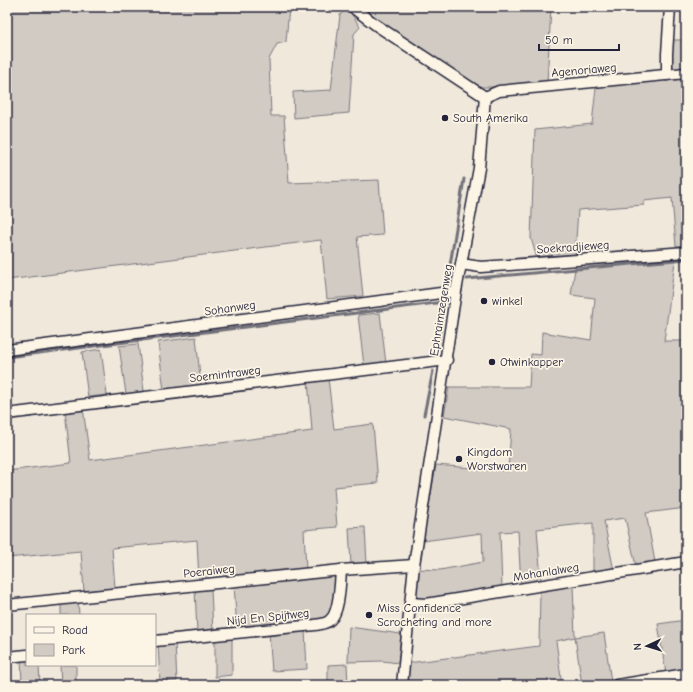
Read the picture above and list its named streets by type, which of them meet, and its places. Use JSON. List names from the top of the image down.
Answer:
{
  "streets": {
    "street": [
      "Agenoriaweg",
      "Soekradjieweg",
      "Sohanweg",
      "Ephraimzegenweg",
      "Soemintraweg",
      "Poeraiweg",
      "Mohanlalweg",
      "Nijd En Spijtweg"
    ]
  },
  "crossings": [
    ["Agenoriaweg", "Ephraimzegenweg"],
    ["Soekradjieweg", "Ephraimzegenweg"],
    ["Sohanweg", "Ephraimzegenweg"],
    ["Ephraimzegenweg", "Soemintraweg"],
    ["Ephraimzegenweg", "Poeraiweg"],
    ["Ephraimzegenweg", "Mohanlalweg"],
    ["Poeraiweg", "Nijd En Spijtweg"]
  ],
  "places": [
    "South Amerika",
    "winkel",
    "Otwinkapper",
    "Kingdom Worstwaren",
    "Miss Confidence Scrocheting and more"
  ],
  "legend": ["Road", "Park"],
  "scale_bar": "50 m",
  "north": "left"
}
